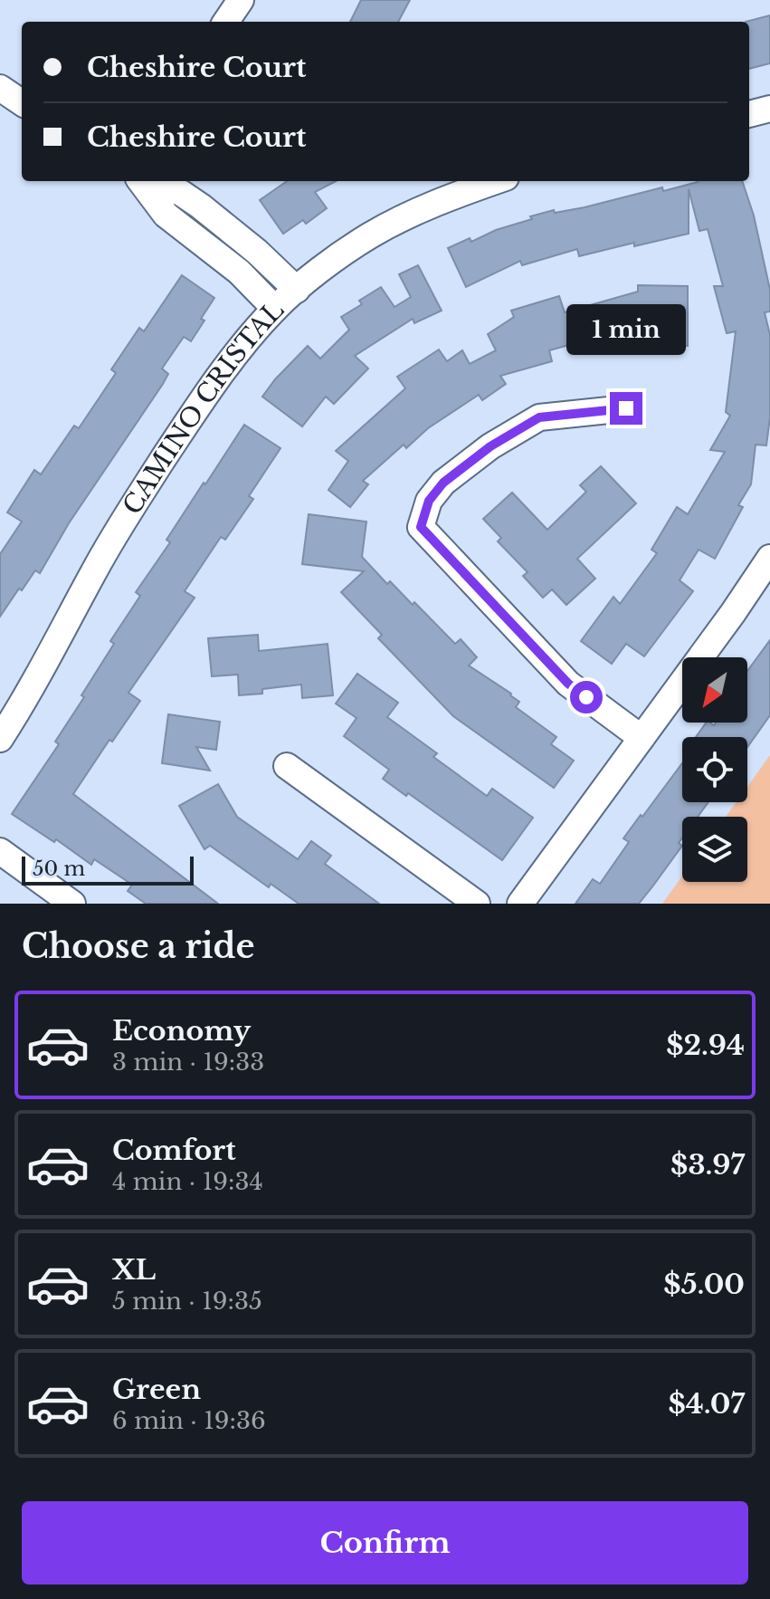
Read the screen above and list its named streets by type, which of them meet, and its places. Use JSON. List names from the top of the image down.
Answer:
{
  "streets": {
    "street": ["CAMINO CRISTAL"]
  },
  "scale_bar": "50 m",
  "north": "bottom left",
  "page": {
    "banner": ["Cheshire Court", "Cheshire Court"],
    "bubble": "1 min",
    "scale": "50 m",
    "heading": "Choose a ride",
    "list": [
      {
        "name": "Economy",
        "note": "3 min · 19:33",
        "value": "$2.94"
      },
      {
        "name": "Comfort",
        "note": "4 min · 19:34",
        "value": "$3.97"
      },
      {
        "name": "XL",
        "note": "5 min · 19:35",
        "value": "$5.00"
      },
      {
        "name": "Green",
        "note": "6 min · 19:36",
        "value": "$4.07"
      }
    ],
    "buttons": "Confirm"
  }
}
